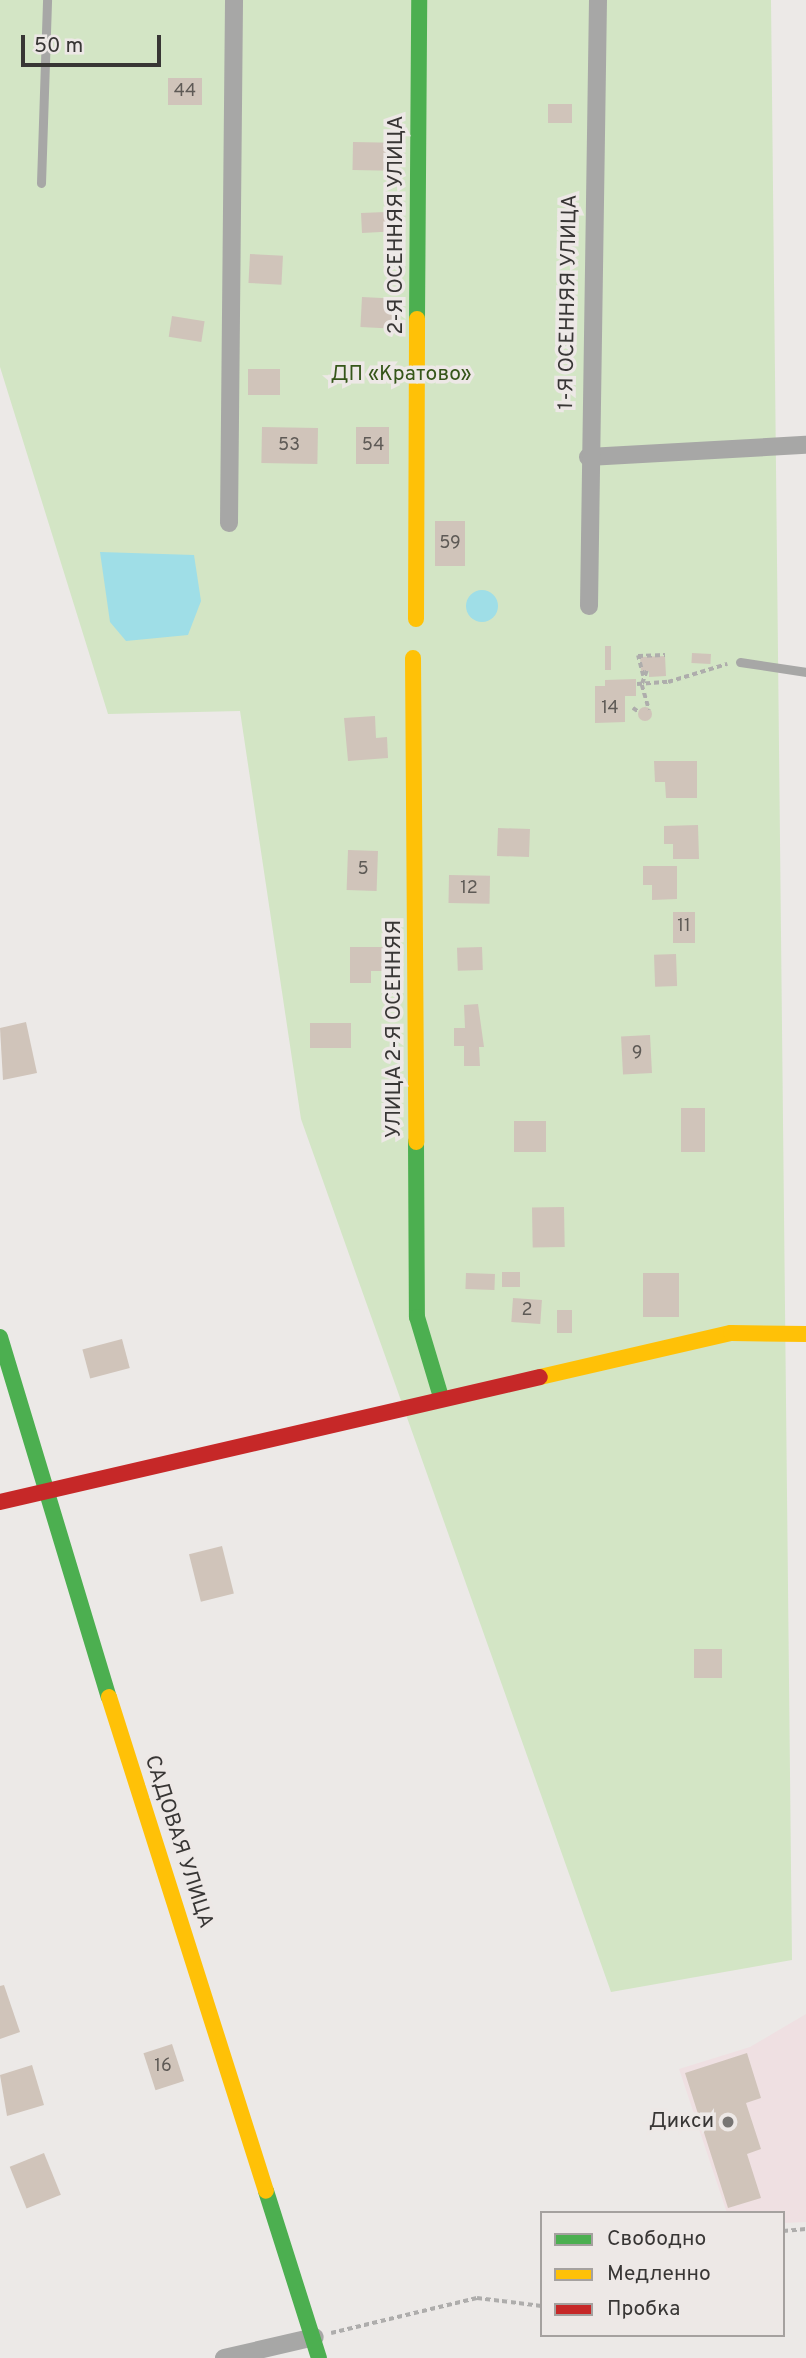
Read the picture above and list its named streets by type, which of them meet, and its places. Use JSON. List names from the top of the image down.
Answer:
{
  "streets": {
    "street": [
      "2-Я ОСЕННЯЯ УЛИЦА",
      "1-Я ОСЕННЯЯ УЛИЦА",
      "УЛИЦА 2-Я ОСЕННЯЯ",
      "САДОВАЯ УЛИЦА"
    ]
  },
  "parks": ["ДП «Кратово»"],
  "places": ["Дикси"],
  "house_numbers": [
    "44",
    "53",
    "54",
    "59",
    "14",
    "5",
    "12",
    "11",
    "9",
    "2",
    "16"
  ],
  "legend": ["Свободно", "Медленно", "Пробка"],
  "scale_bar": "50 m"
}
